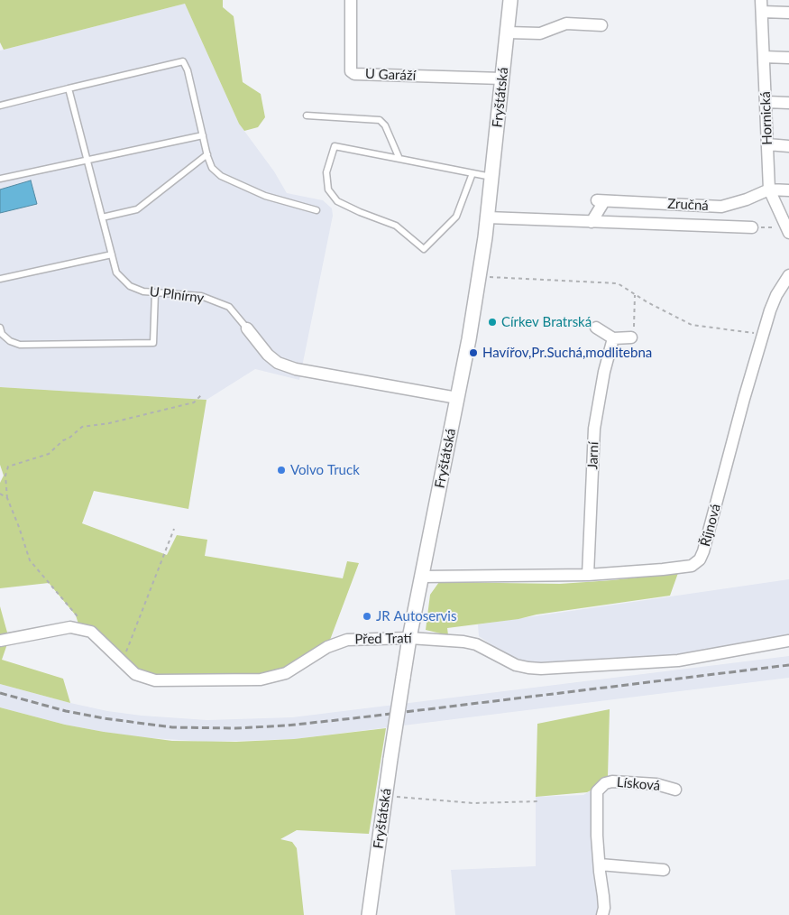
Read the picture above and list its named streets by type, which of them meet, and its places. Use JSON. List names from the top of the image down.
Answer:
{
  "streets": {
    "street": [
      "U Garáží",
      "Fryštátská",
      "Hornická",
      "Zručná",
      "U Plnírny",
      "Jarní",
      "Říjnová",
      "Před Tratí",
      "Lísková"
    ]
  },
  "crossings": [
    ["U Garáží", "Fryštátská"],
    ["Fryštátská", "Zručná"],
    ["Fryštátská", "U Plnírny"],
    ["Fryštátská", "Říjnová"],
    ["Fryštátská", "Před Tratí"],
    ["Hornická", "Zručná"],
    ["Jarní", "Říjnová"]
  ],
  "places": [
    "Církev Bratrská",
    "Havířov,Pr.Suchá,modlitebna",
    "Volvo Truck",
    "JR Autoservis"
  ]
}
